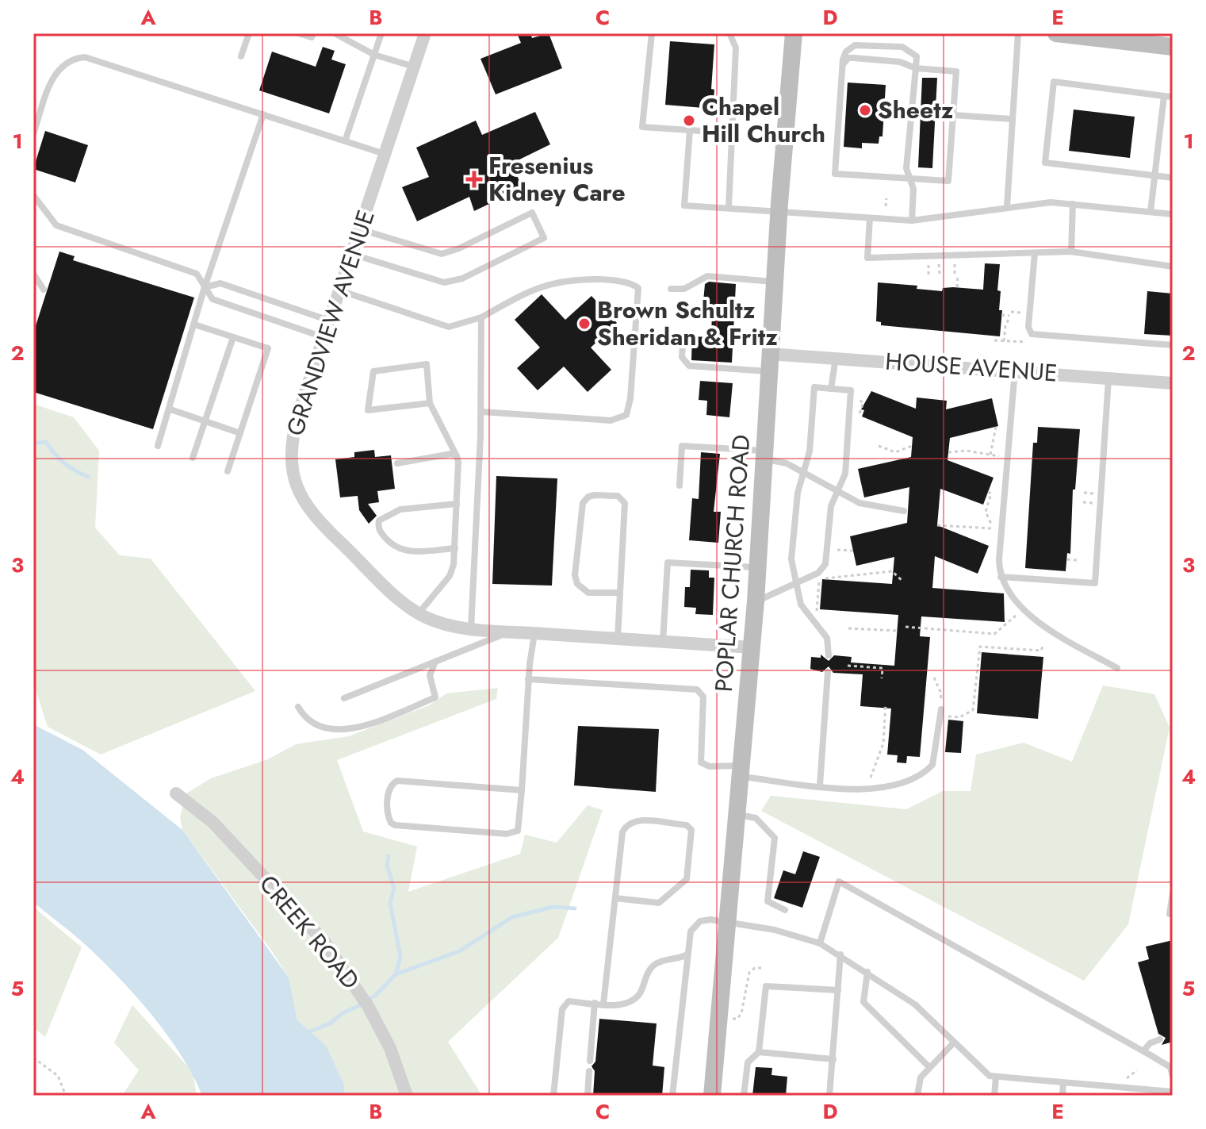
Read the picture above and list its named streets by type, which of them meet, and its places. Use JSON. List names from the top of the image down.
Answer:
{
  "streets": {
    "street": [
      "GRANDVIEW AVENUE",
      "HOUSE AVENUE",
      "POPLAR CHURCH ROAD",
      "CREEK ROAD"
    ]
  },
  "crossings": [
    ["GRANDVIEW AVENUE", "POPLAR CHURCH ROAD"],
    ["HOUSE AVENUE", "POPLAR CHURCH ROAD"]
  ],
  "places": {
    "other": ["Sheetz", "Chapel Hill Church", "Brown Schultz Sheridan & Fritz"],
    "health": ["Fresenius Kidney Care"]
  },
  "grid": {
    "columns": [
      "A",
      "B",
      "C",
      "D",
      "E"
    ],
    "rows": [
      "1",
      "2",
      "3",
      "4",
      "5"
    ]
  }
}
